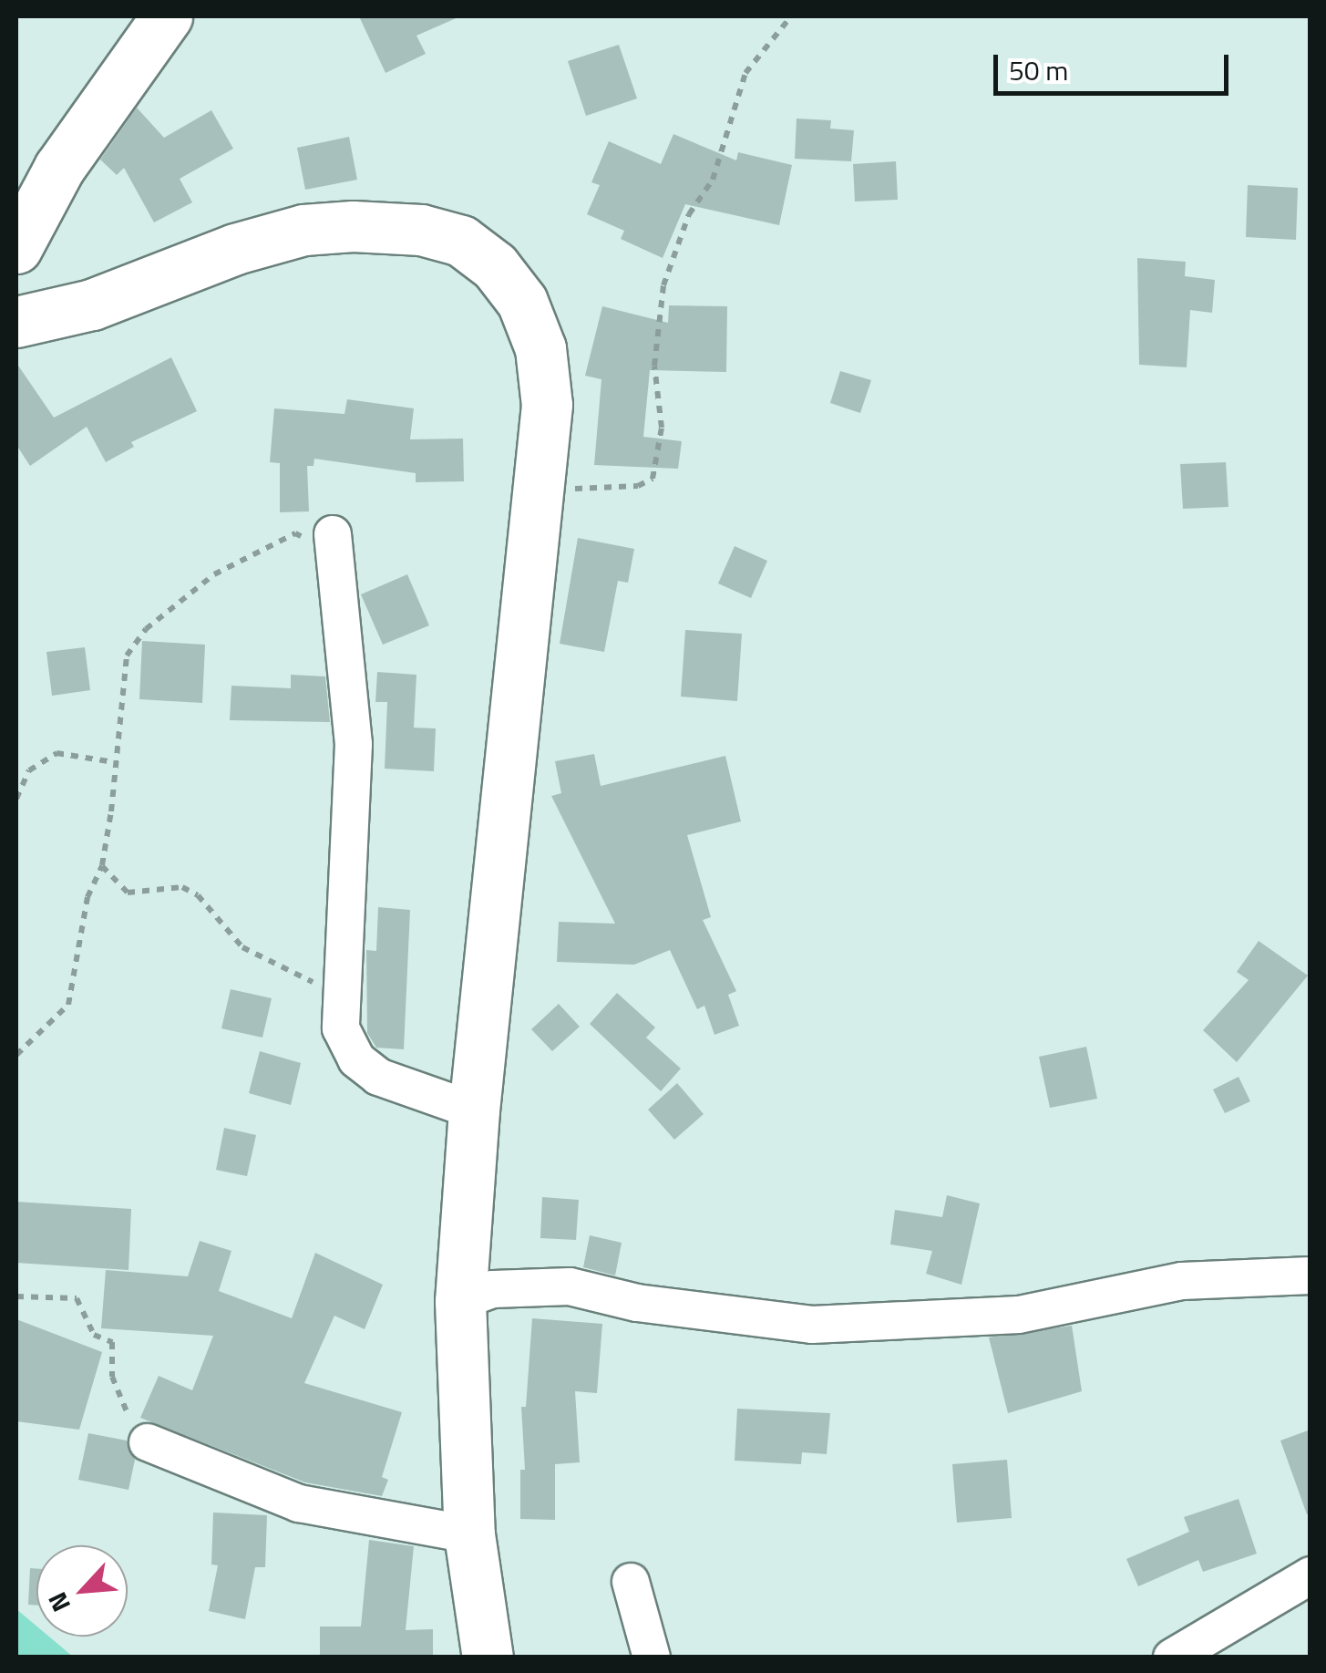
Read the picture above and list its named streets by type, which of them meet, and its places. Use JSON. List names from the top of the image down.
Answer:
{
  "scale_bar": "50 m",
  "north": "bottom left"
}
